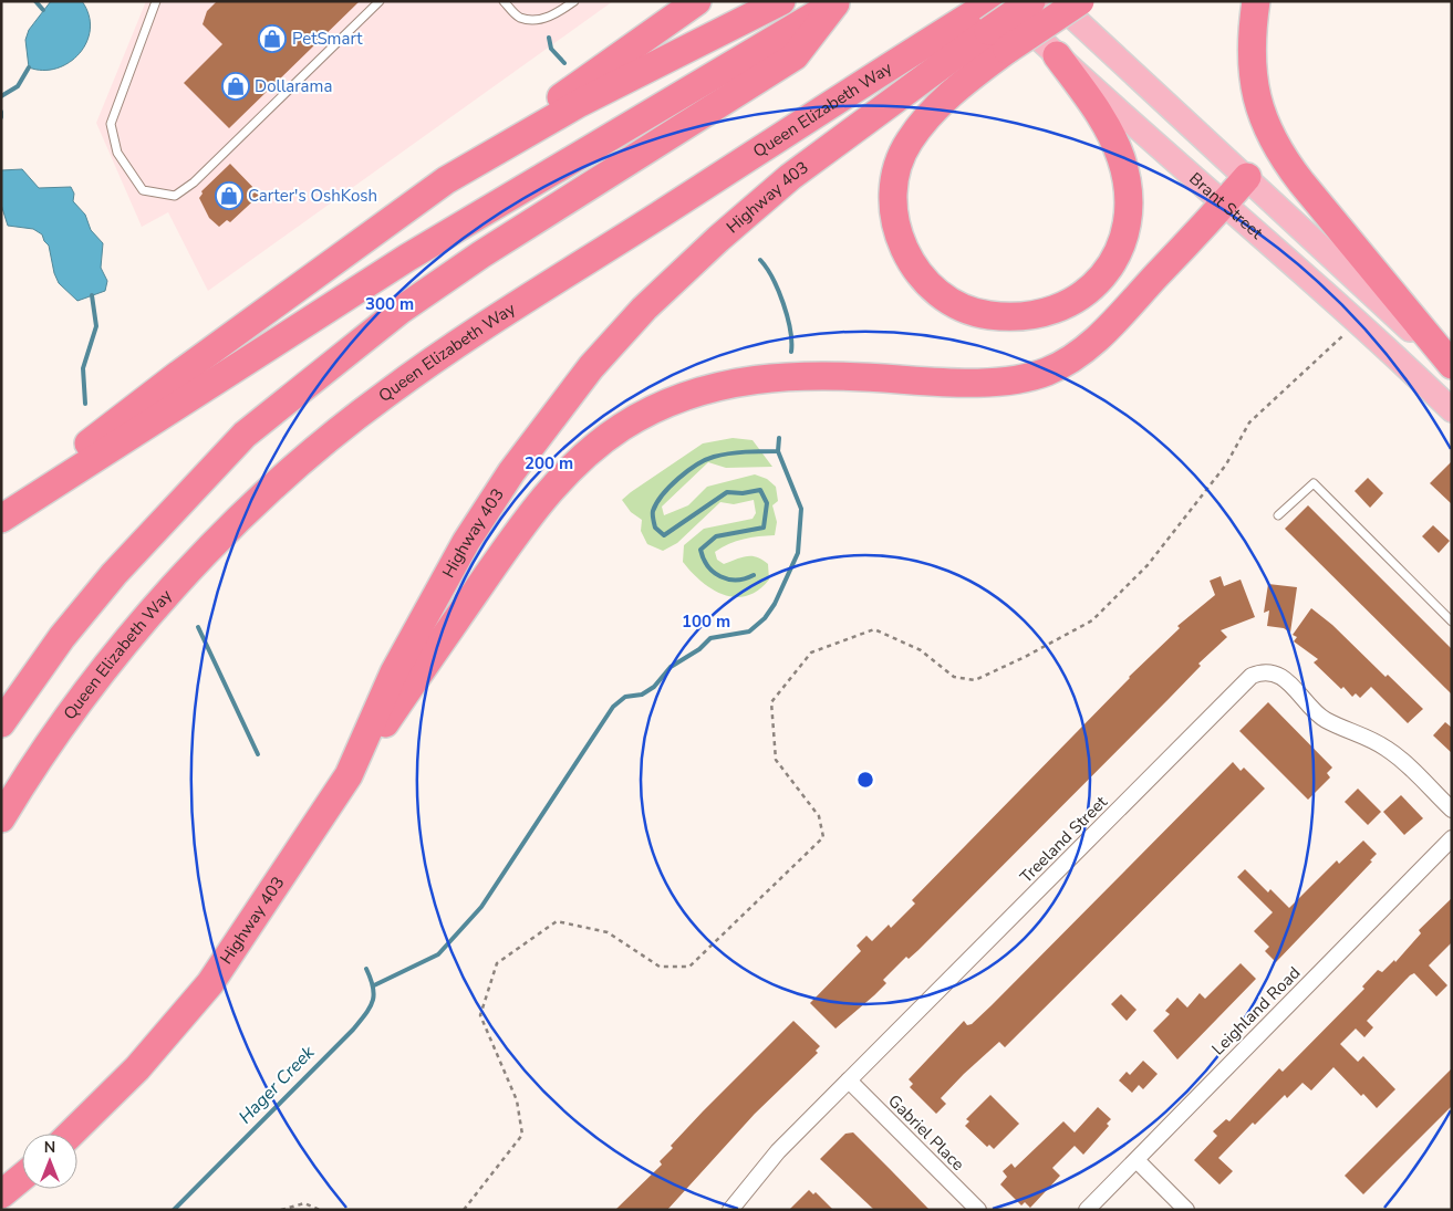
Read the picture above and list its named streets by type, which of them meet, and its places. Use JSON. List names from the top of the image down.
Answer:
{
  "streets": {
    "highway": ["Queen Elizabeth Way", "Highway 403"],
    "main road": ["Brant Street"],
    "street": ["Treeland Street", "Leighland Road", "Gabriel Place"]
  },
  "crossings": [
    ["Queen Elizabeth Way", "Highway 403"],
    ["Treeland Street", "Gabriel Place"]
  ],
  "water": ["Hager Creek"],
  "places": {
    "shop": ["PetSmart", "Dollarama", "Carter's OshKosh"]
  },
  "north": "top",
  "rings": ["300 m", "200 m", "100 m"]
}
